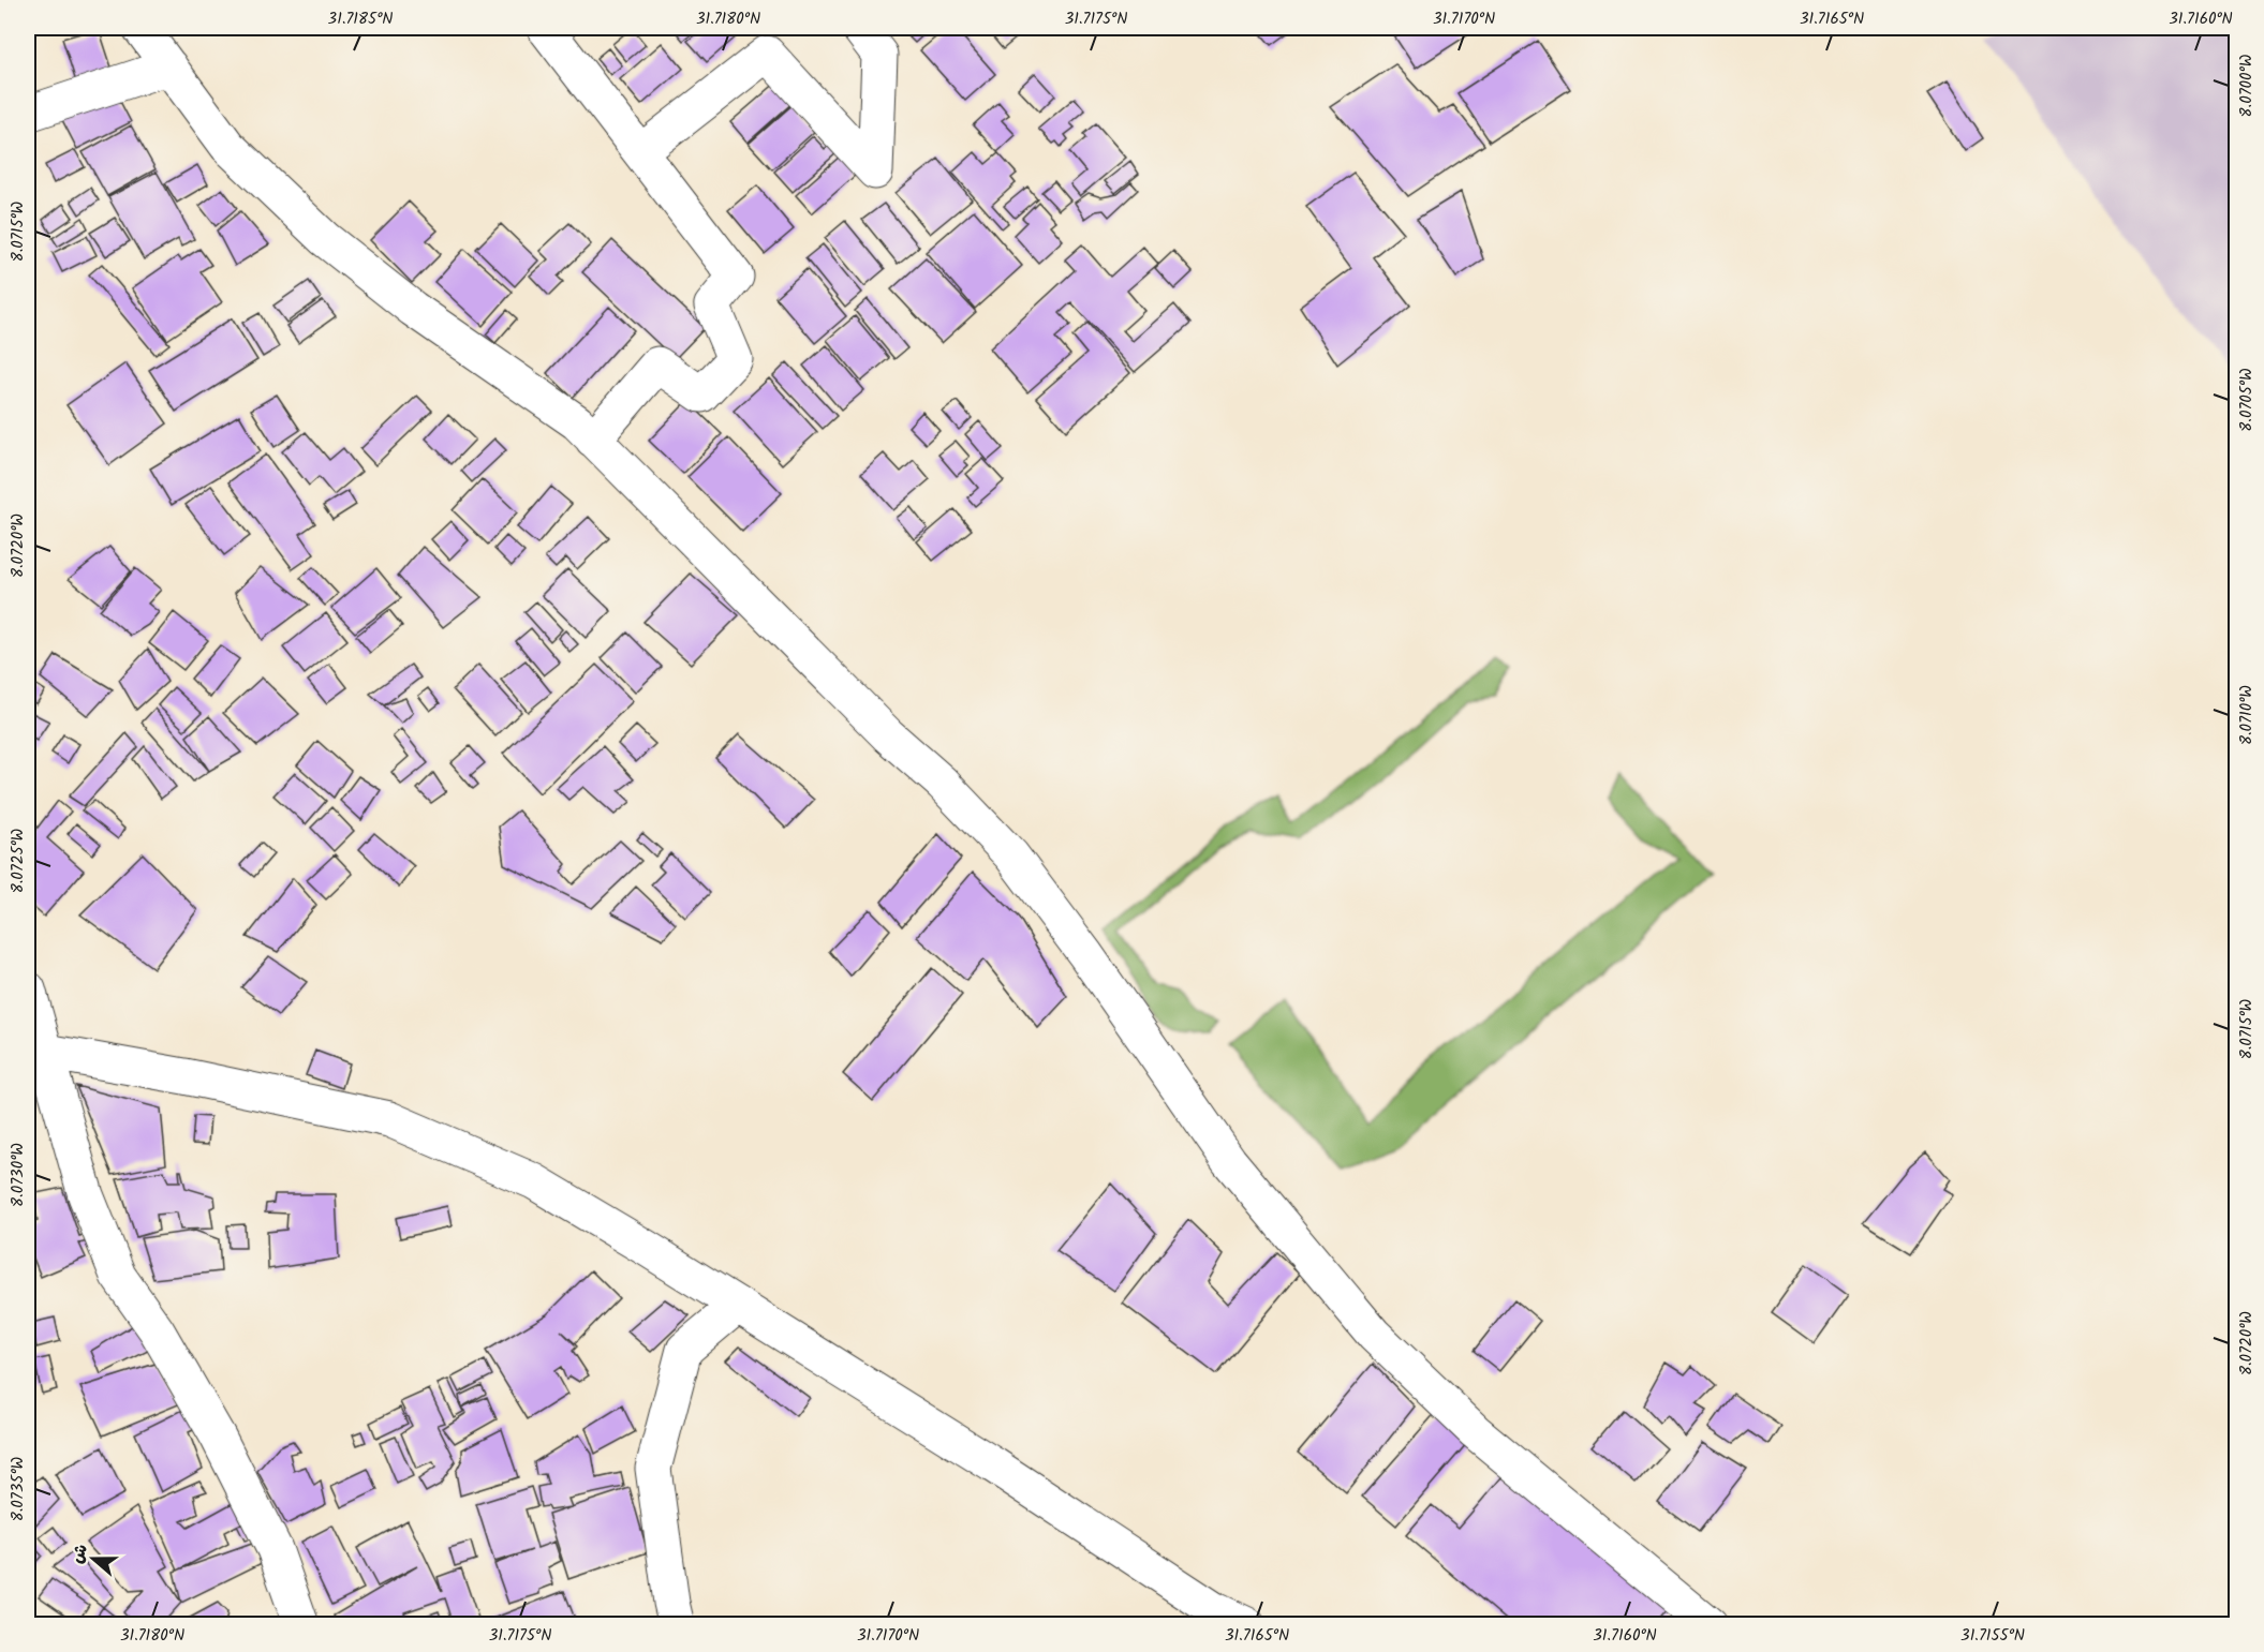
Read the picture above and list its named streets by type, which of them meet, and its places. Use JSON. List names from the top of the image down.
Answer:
{
  "north": "left",
  "coordinates": [
    "31.7185°N",
    "31.7180°N",
    "31.7175°N",
    "31.7170°N",
    "31.7165°N",
    "31.7160°N",
    "8.0700°W",
    "8.0715°W",
    "8.0705°W",
    "8.0720°W",
    "8.0710°W",
    "8.0725°W",
    "8.0730°W",
    "8.0735°W",
    "31.7155°N"
  ]
}
